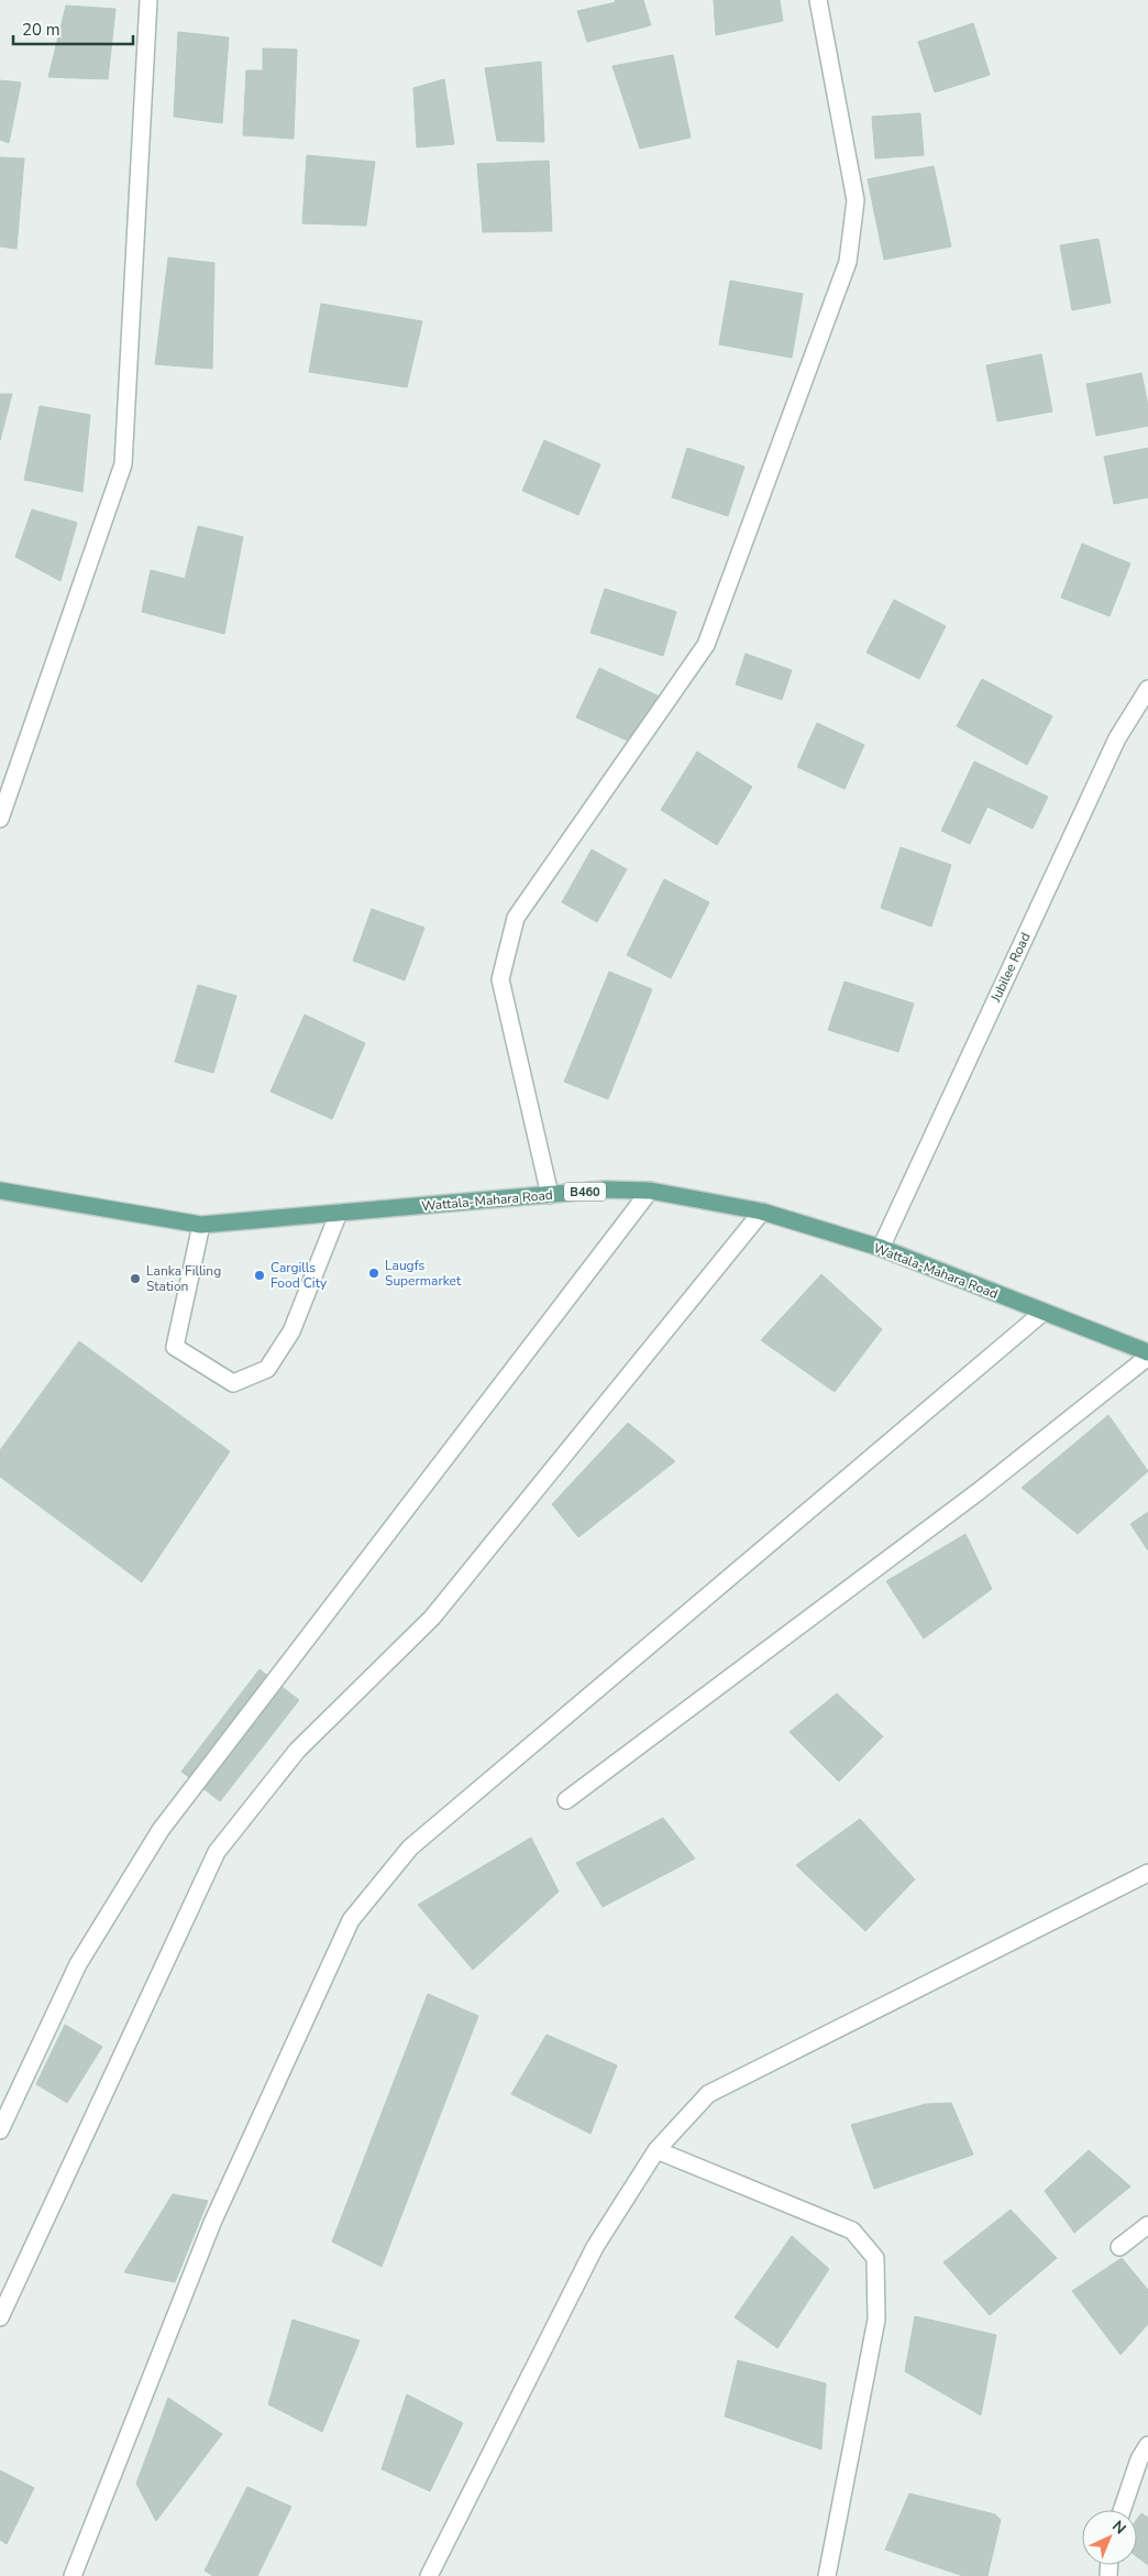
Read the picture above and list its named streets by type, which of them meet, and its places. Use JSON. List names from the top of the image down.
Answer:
{
  "streets": {
    "main road": ["B460", "Wattala-Mahara Road"],
    "street": ["Jubilee Road"]
  },
  "crossings": [
    ["Jubilee Road", "Wattala-Mahara Road"]
  ],
  "places": ["Laugfs Supermarket", "Cargills Food City", "Lanka Filling Station"],
  "scale_bar": "20 m",
  "north": "top right"
}
